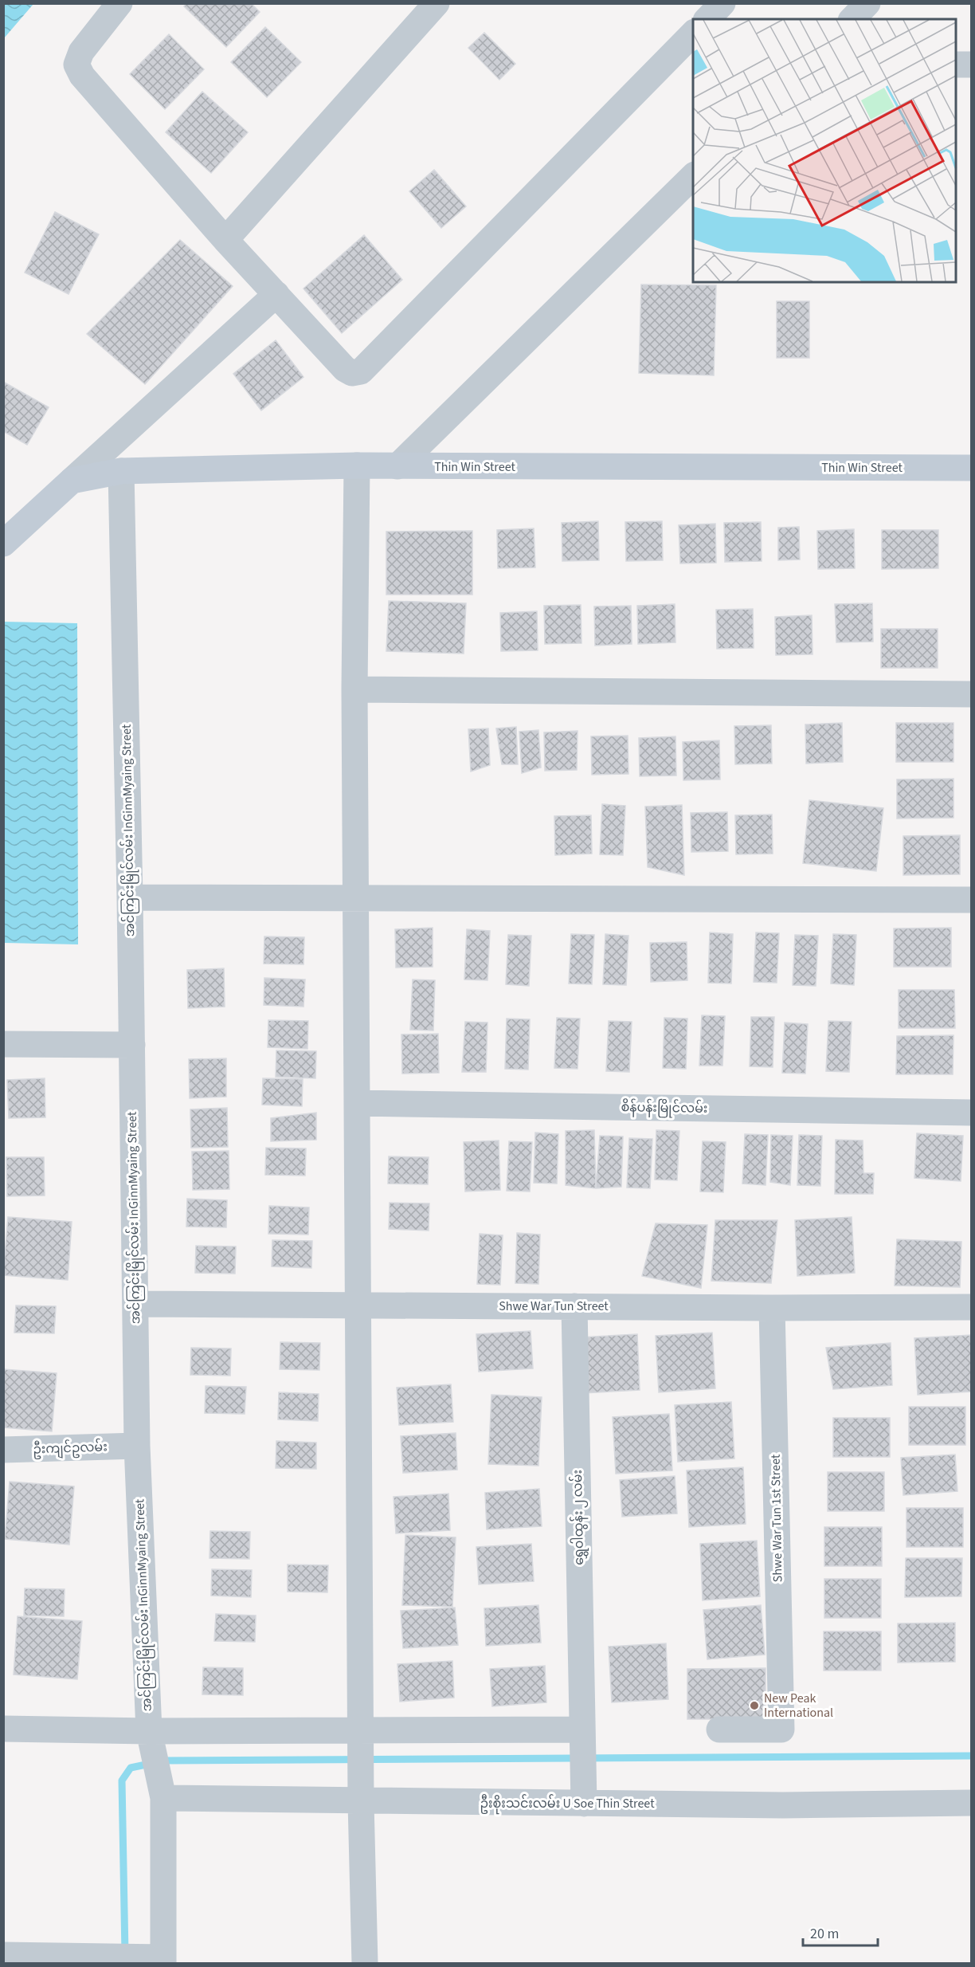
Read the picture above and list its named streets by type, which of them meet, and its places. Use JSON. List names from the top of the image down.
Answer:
{
  "streets": {
    "main road": ["Thin Win Street"],
    "street": [
      "အင်ကြင်းမြိုင်လမ်း InGinnMyaing Street",
      "စိန်ပန်းမြိုင်လမ်း",
      "Shwe War Tun Street",
      "ဦးကျင်ဥလမ်း",
      "ရွှေ၀ါထွန်း ၂ လမ်း",
      "Shwe War Tun 1st Street",
      "ဦးစိုးသင်းလမ်း U Soe Thin Street"
    ]
  },
  "crossings": [
    ["Thin Win Street", "အင်ကြင်းမြိုင်လမ်း InGinnMyaing Street"],
    ["အင်ကြင်းမြိုင်လမ်း InGinnMyaing Street", "Shwe War Tun Street"],
    ["အင်ကြင်းမြိုင်လမ်း InGinnMyaing Street", "ဦးကျင်ဥလမ်း"],
    ["အင်ကြင်းမြိုင်လမ်း InGinnMyaing Street", "ဦးစိုးသင်းလမ်း U Soe Thin Street"],
    ["Shwe War Tun Street", "ရွှေ၀ါထွန်း ၂ လမ်း"],
    ["Shwe War Tun Street", "Shwe War Tun 1st Street"],
    ["ရွှေ၀ါထွန်း ၂ လမ်း", "ဦးစိုးသင်းလမ်း U Soe Thin Street"]
  ],
  "places": ["New Peak International"],
  "scale_bar": "20 m"
}
